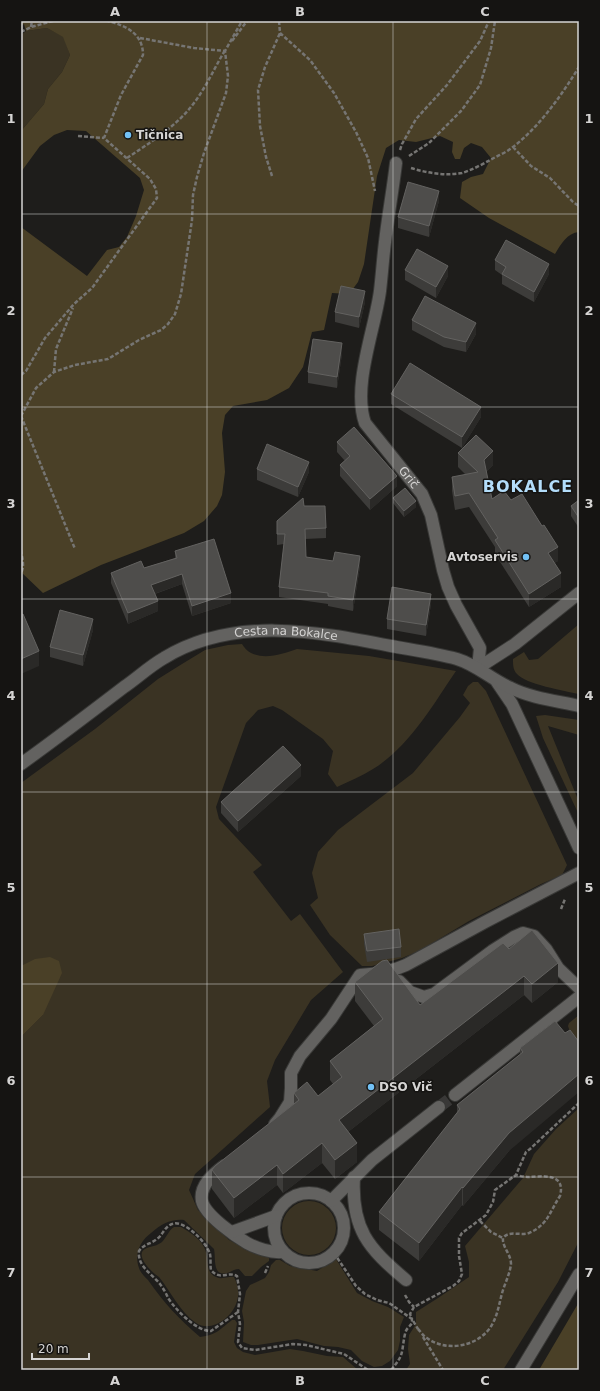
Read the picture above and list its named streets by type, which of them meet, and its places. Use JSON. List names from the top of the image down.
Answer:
{
  "streets": {
    "street": ["Grič", "Cesta na Bokalce"]
  },
  "crossings": [
    ["Grič", "Cesta na Bokalce"]
  ],
  "districts": ["BOKALCE"],
  "places": ["Tičnica", "Avtoservis", "DSO Vič"],
  "scale_bar": "20 m",
  "grid": {
    "columns": ["A", "B", "C"],
    "rows": [
      "1",
      "2",
      "3",
      "4",
      "5",
      "6",
      "7"
    ]
  }
}
